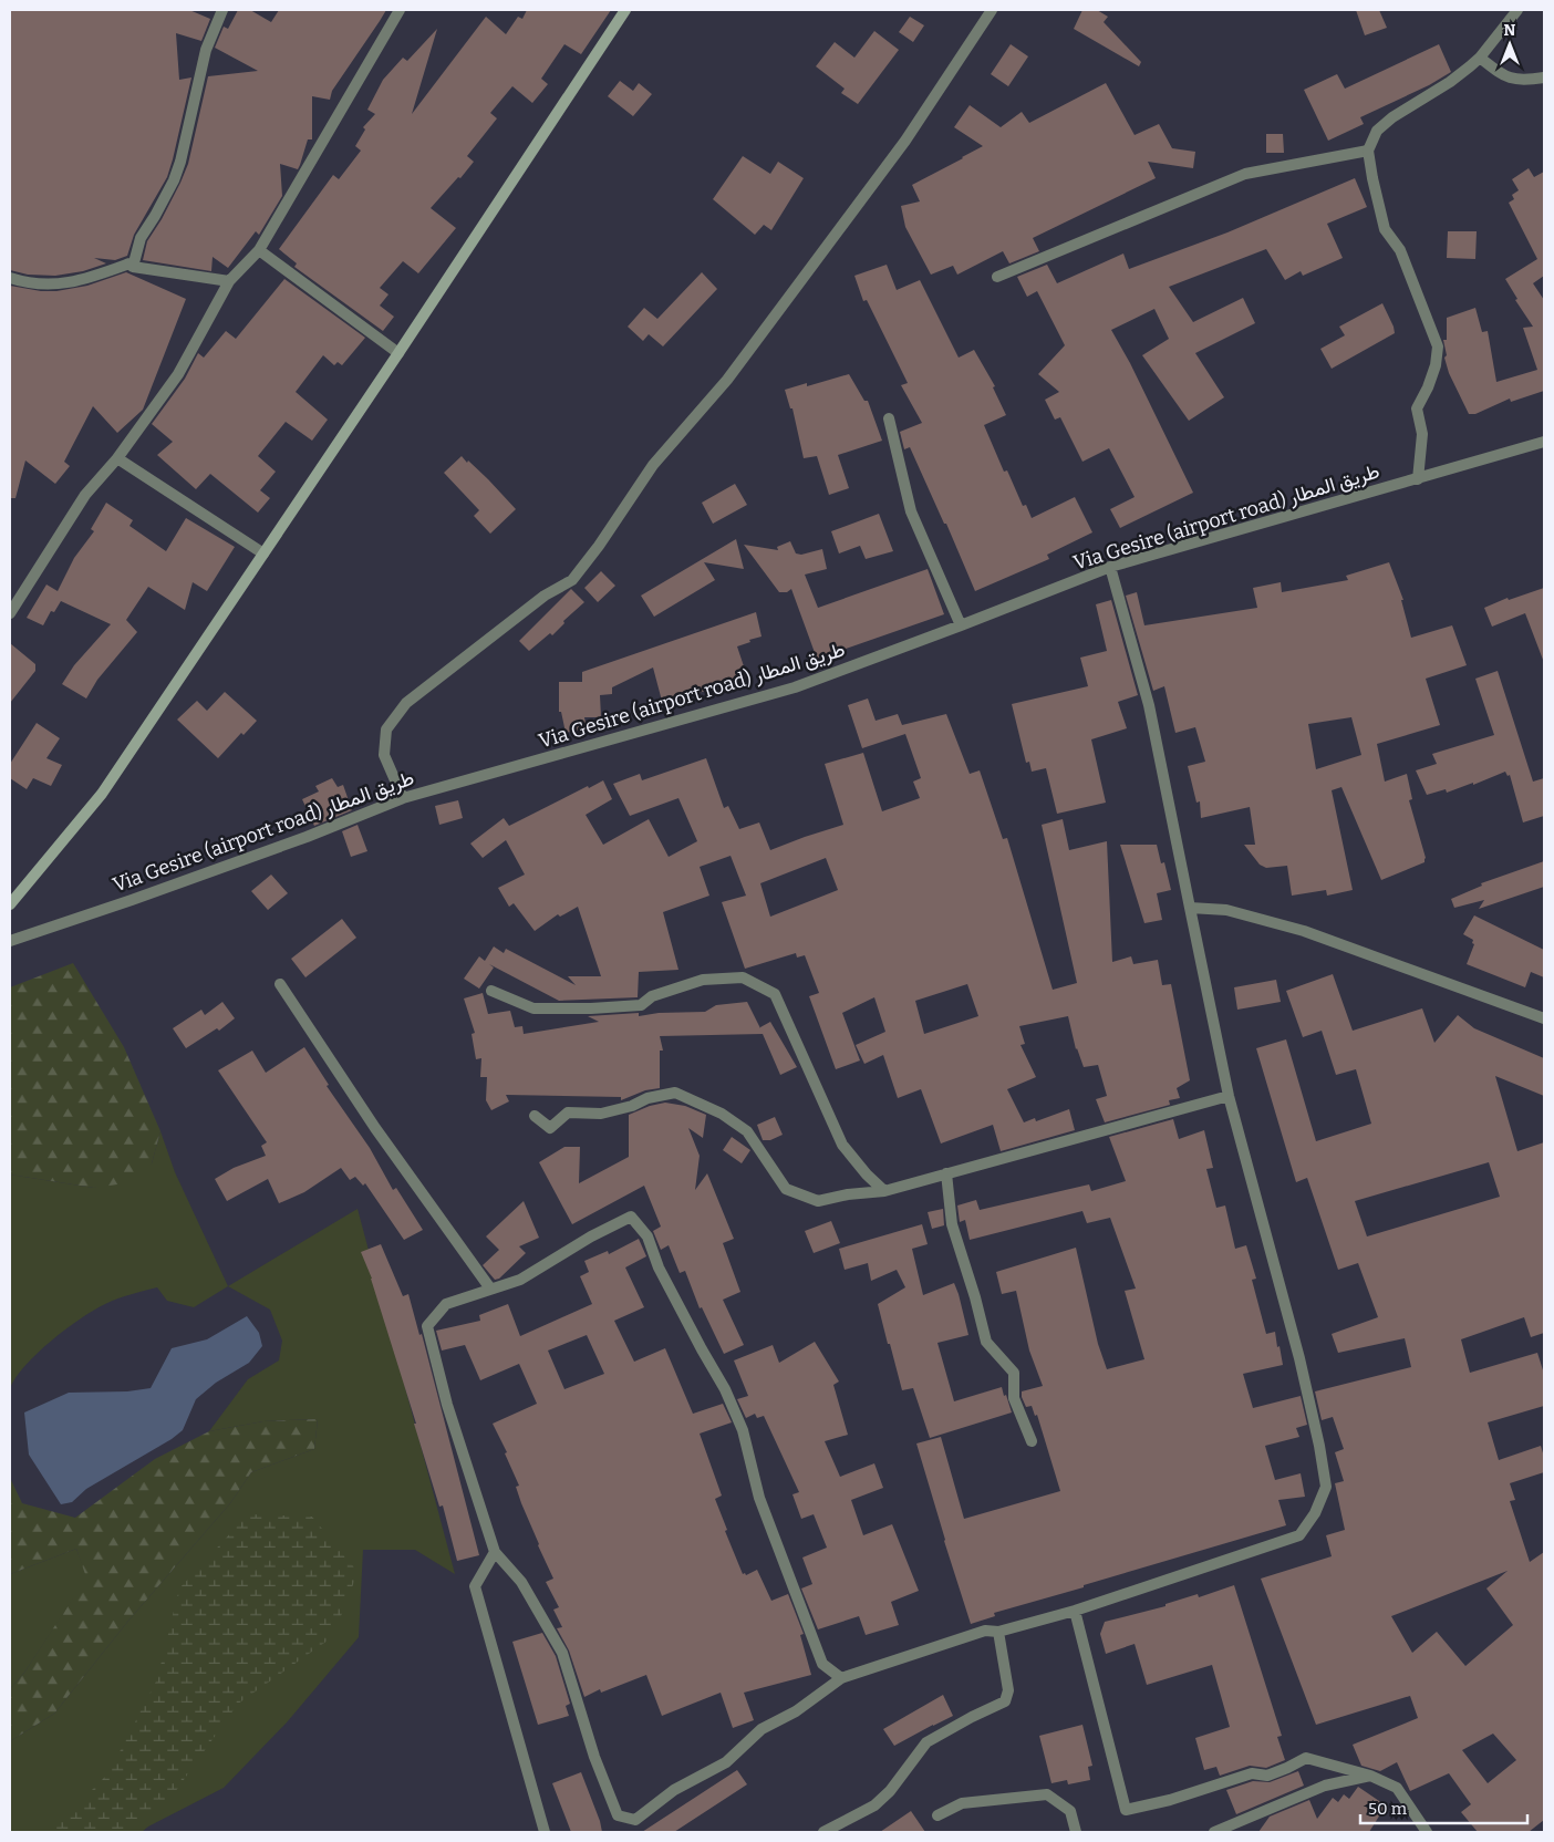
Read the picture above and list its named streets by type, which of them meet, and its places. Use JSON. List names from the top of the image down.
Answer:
{
  "streets": {
    "street": ["Via Gesire (airport road) طريق المطار"]
  },
  "scale_bar": "50 m",
  "north": "top"
}
